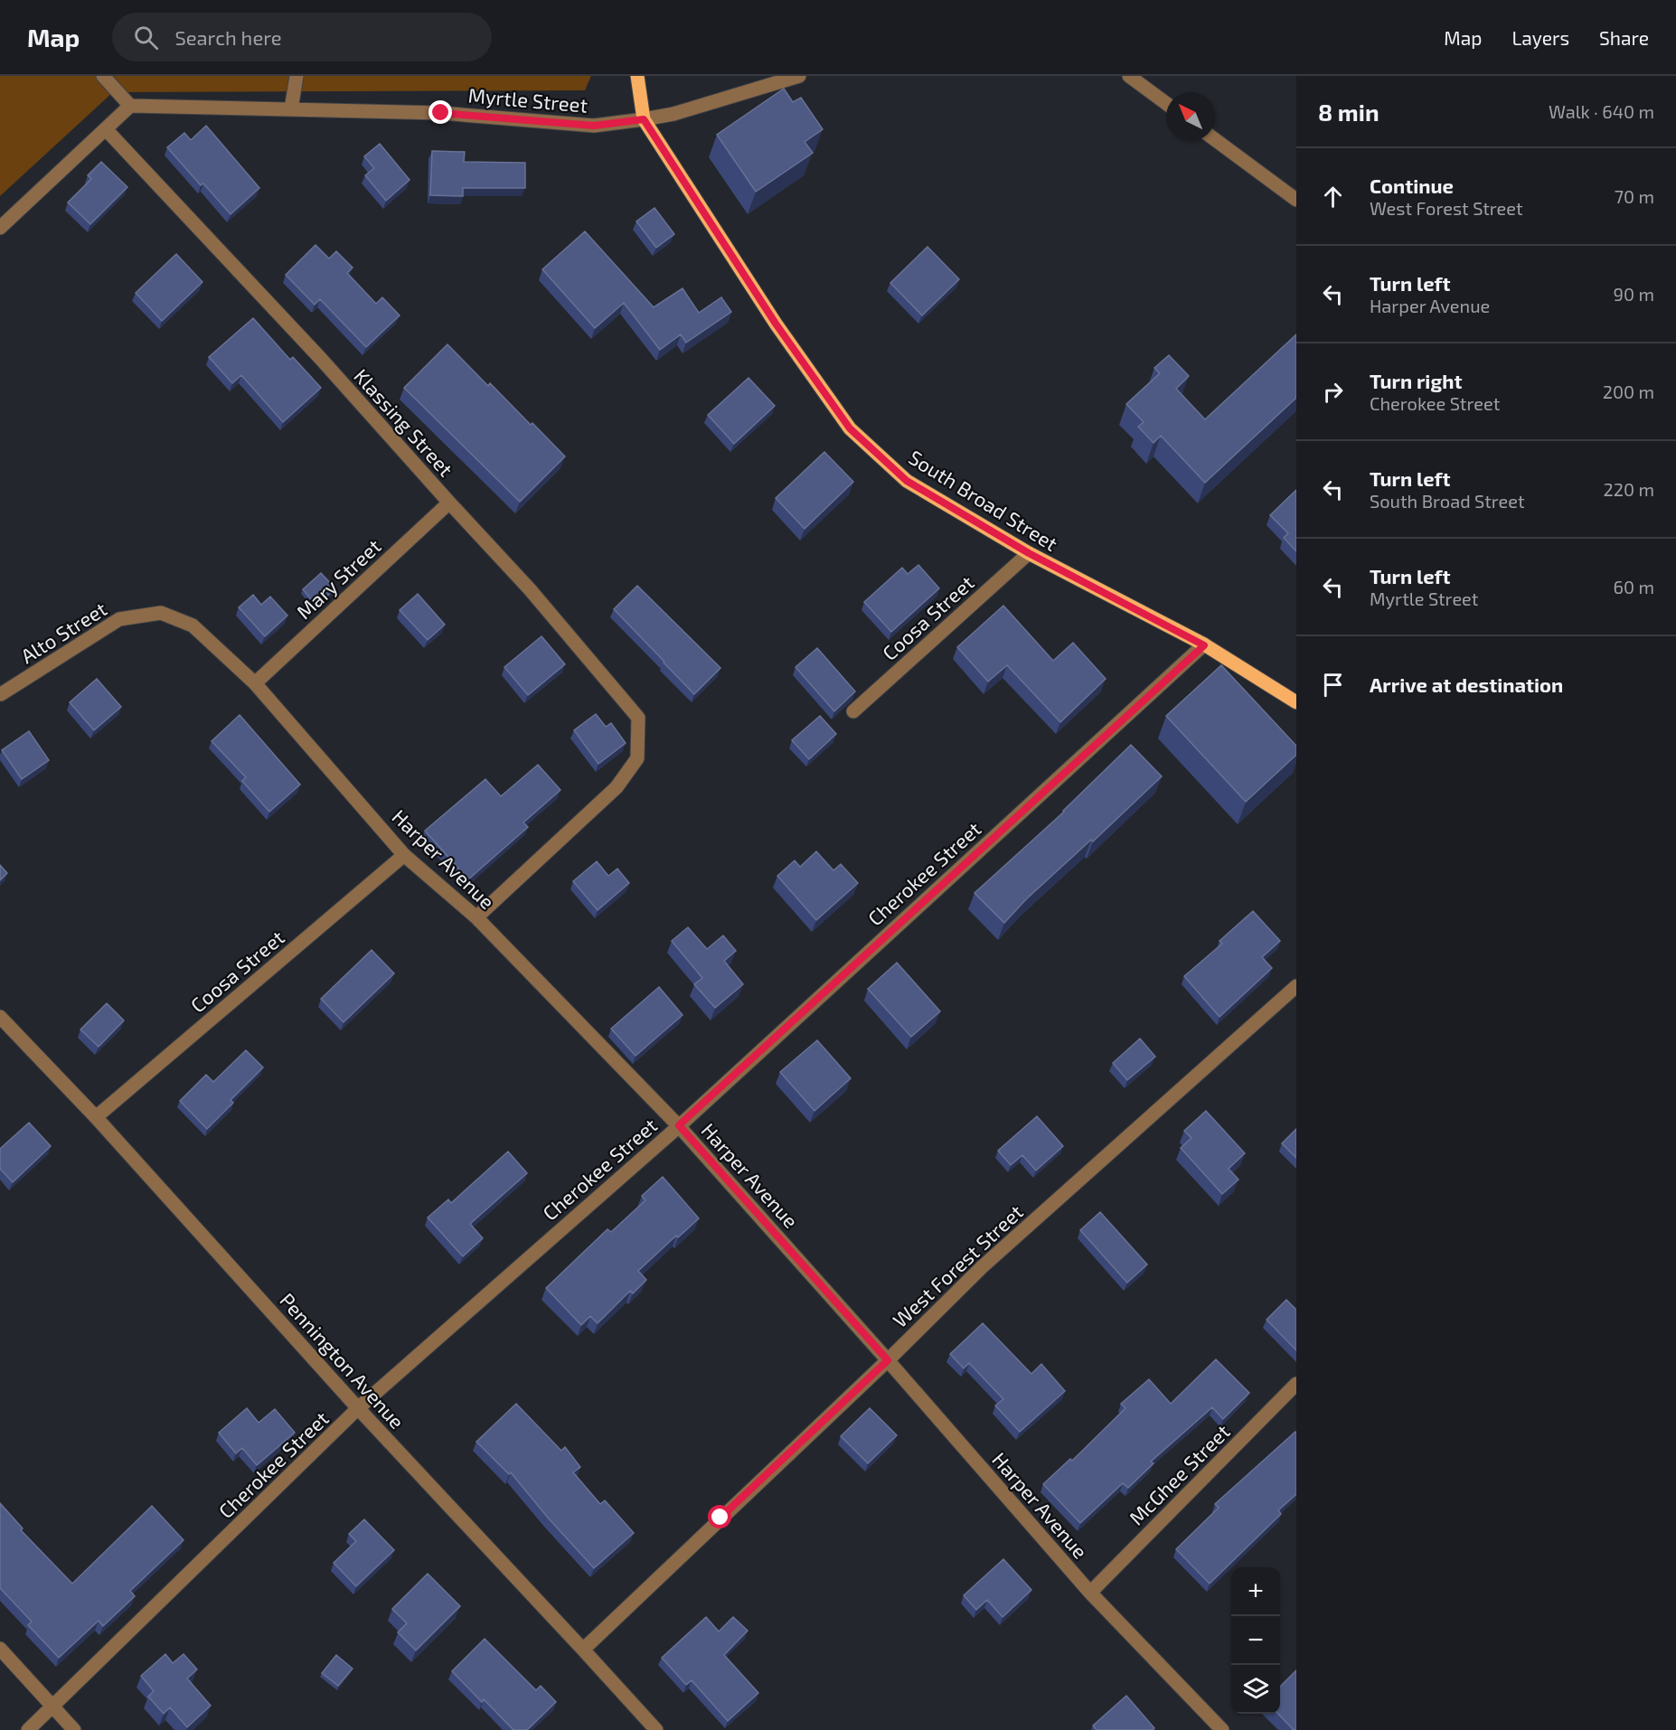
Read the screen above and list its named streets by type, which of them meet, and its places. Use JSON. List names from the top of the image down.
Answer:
{
  "streets": {
    "main road": ["South Broad Street"],
    "street": [
      "Myrtle Street",
      "Klassing Street",
      "Mary Street",
      "Coosa Street",
      "Alto Street",
      "Harper Avenue",
      "Cherokee Street",
      "West Forest Street",
      "Pennington Avenue",
      "McGhee Street"
    ]
  },
  "crossings": [
    ["Myrtle Street", "South Broad Street"],
    ["Klassing Street", "Mary Street"],
    ["Klassing Street", "Harper Avenue"],
    ["South Broad Street", "Coosa Street"],
    ["South Broad Street", "Cherokee Street"],
    ["Mary Street", "Harper Avenue"],
    ["Coosa Street", "Harper Avenue"],
    ["Coosa Street", "Pennington Avenue"],
    ["Alto Street", "Harper Avenue"],
    ["Harper Avenue", "Cherokee Street"],
    ["Harper Avenue", "West Forest Street"],
    ["Harper Avenue", "McGhee Street"],
    ["Cherokee Street", "Pennington Avenue"],
    ["West Forest Street", "Pennington Avenue"]
  ],
  "north": "top left",
  "page": {
    "header": "Map",
    "search": "Search here",
    "nav": ["Map", "Layers", "Share"],
    "heading": ["8 min", "Walk · 640 m"],
    "list": [
      ["Continue", "West Forest Street", "70 m"],
      ["Turn left", "Harper Avenue", "90 m"],
      ["Turn right", "Cherokee Street", "200 m"],
      ["Turn left", "South Broad Street", "220 m"],
      ["Turn left", "Myrtle Street", "60 m"],
      "Arrive at destination"
    ],
    "map_buttons": ["+", "−"]
  }
}
